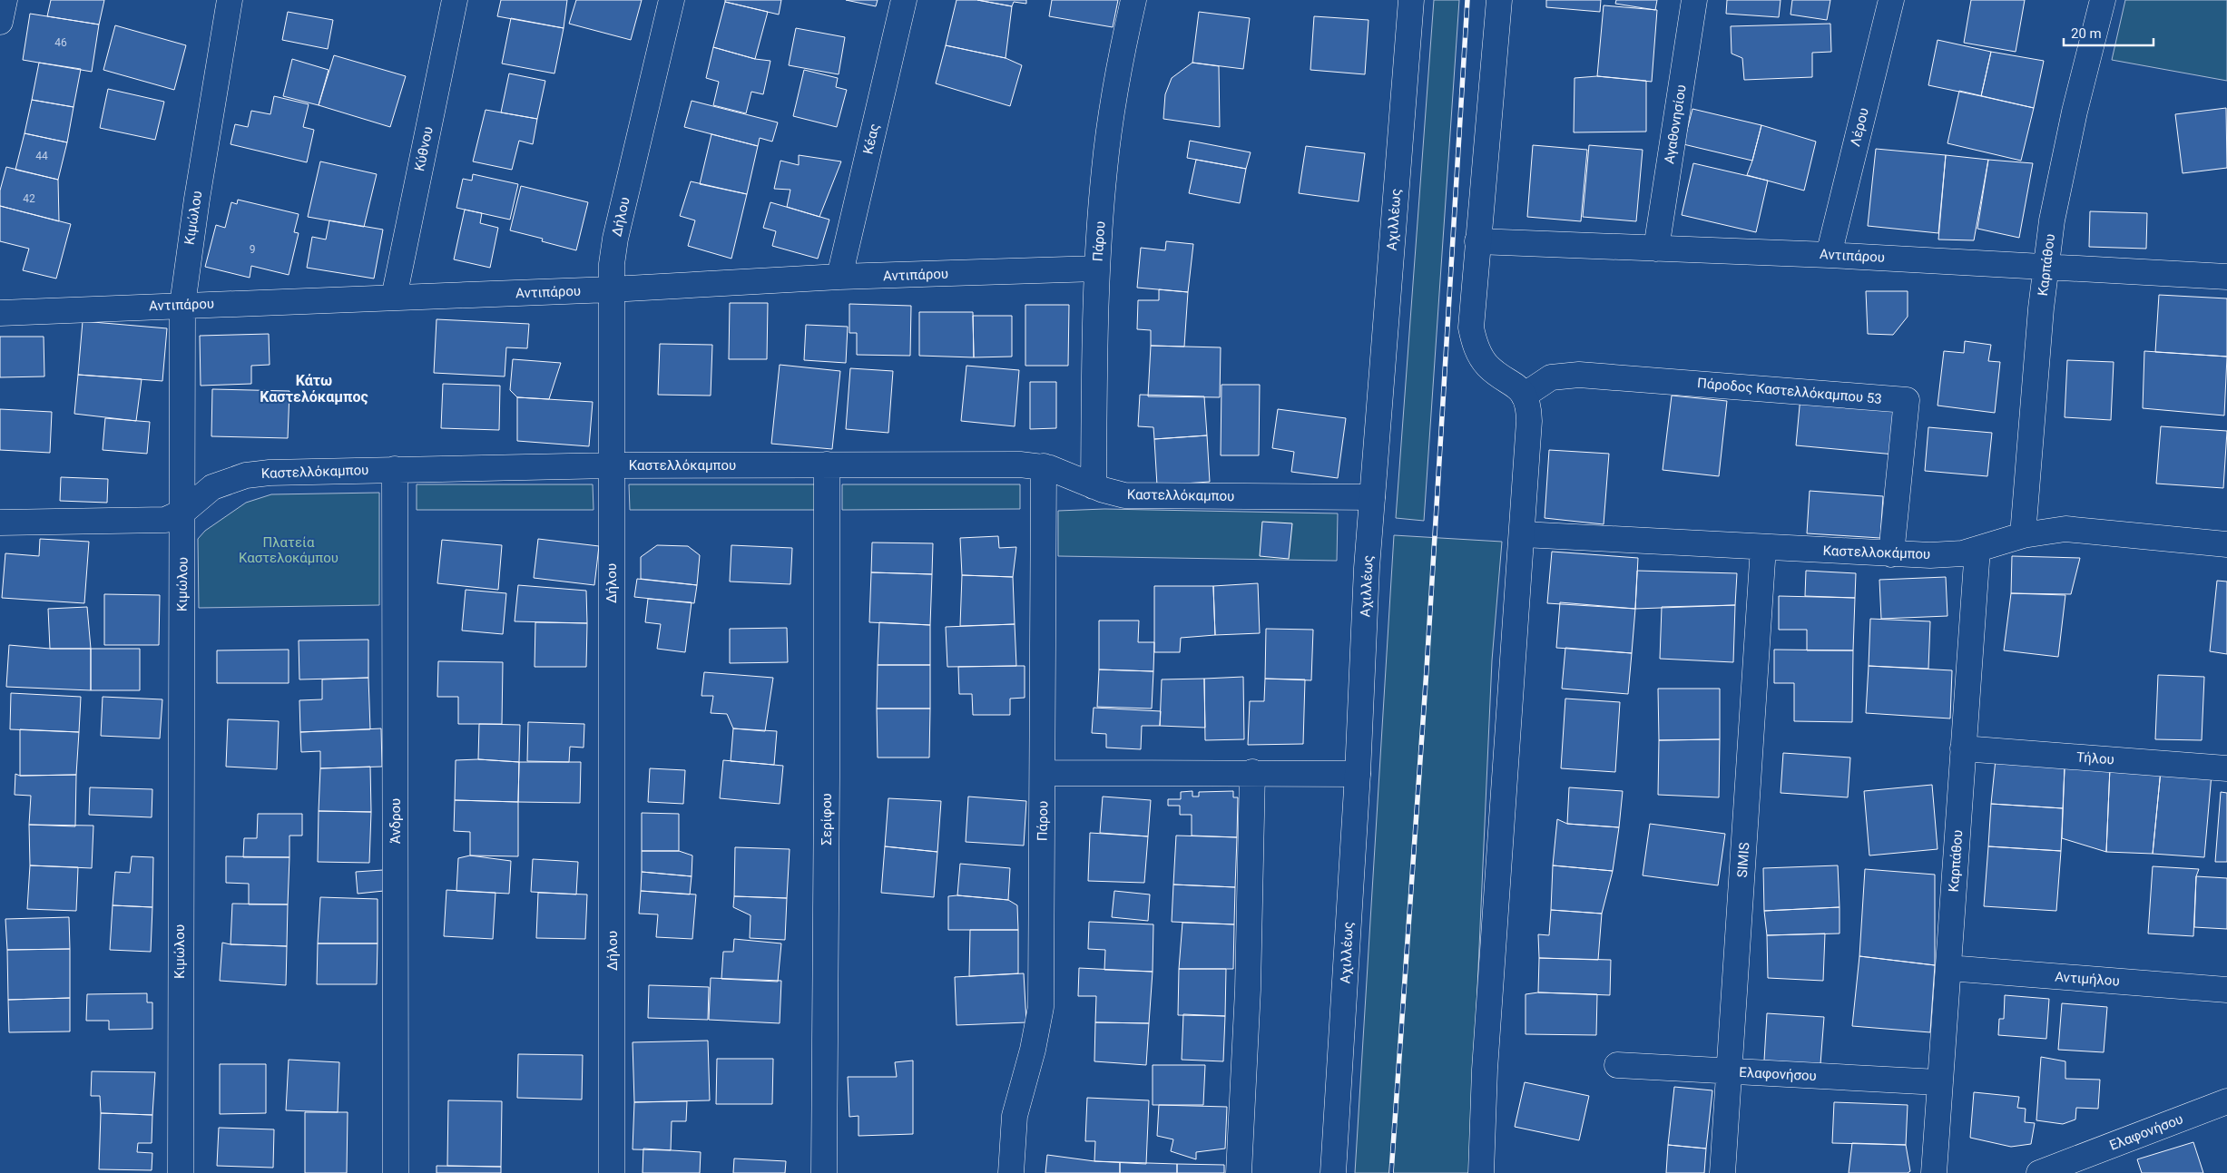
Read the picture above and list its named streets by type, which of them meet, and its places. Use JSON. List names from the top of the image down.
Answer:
{
  "streets": {
    "street": [
      "Αγαθονησίου",
      "Λέρου",
      "Κέας",
      "Κύθνου",
      "Δήλου",
      "Κιμώλου",
      "Αχιλλέως",
      "Πάρου",
      "Αντιπάρου",
      "Καρπάθου",
      "Πάροδος Καστελλόκαμπου 53",
      "Καστελλόκαμπου",
      "Καστελλοκάμπου",
      "Τήλου",
      "Σερίφου",
      "Άνδρου",
      "SIMIS",
      "Αντιμήλου",
      "Ελαφονήσου"
    ]
  },
  "crossings": [
    ["Αγαθονησίου", "Αντιπάρου"],
    ["Λέρου", "Αντιπάρου"],
    ["Κέας", "Αντιπάρου"],
    ["Κύθνου", "Αντιπάρου"],
    ["Δήλου", "Αντιπάρου"],
    ["Δήλου", "Καστελλόκαμπου"],
    ["Κιμώλου", "Αντιπάρου"],
    ["Κιμώλου", "Καστελλόκαμπου"],
    ["Αχιλλέως", "Καστελλόκαμπου"],
    ["Πάρου", "Αντιπάρου"],
    ["Πάρου", "Καστελλόκαμπου"],
    ["Αντιπάρου", "Καρπάθου"],
    ["Καρπάθου", "Καστελλοκάμπου"],
    ["Καρπάθου", "Τήλου"],
    ["Καρπάθου", "Αντιμήλου"],
    ["Καρπάθου", "Ελαφονήσου"],
    ["Πάροδος Καστελλόκαμπου 53", "Καστελλοκάμπου"],
    ["Καστελλόκαμπου", "Σερίφου"],
    ["Καστελλόκαμπου", "Άνδρου"],
    ["Καστελλοκάμπου", "SIMIS"],
    ["SIMIS", "Ελαφονήσου"]
  ],
  "districts": ["Κάτω Καστελόκαμπος"],
  "parks": ["Πλατεία Καστελοκάμπου"],
  "house_numbers": [
    "46",
    "44",
    "42",
    "9"
  ],
  "scale_bar": "20 m"
}
